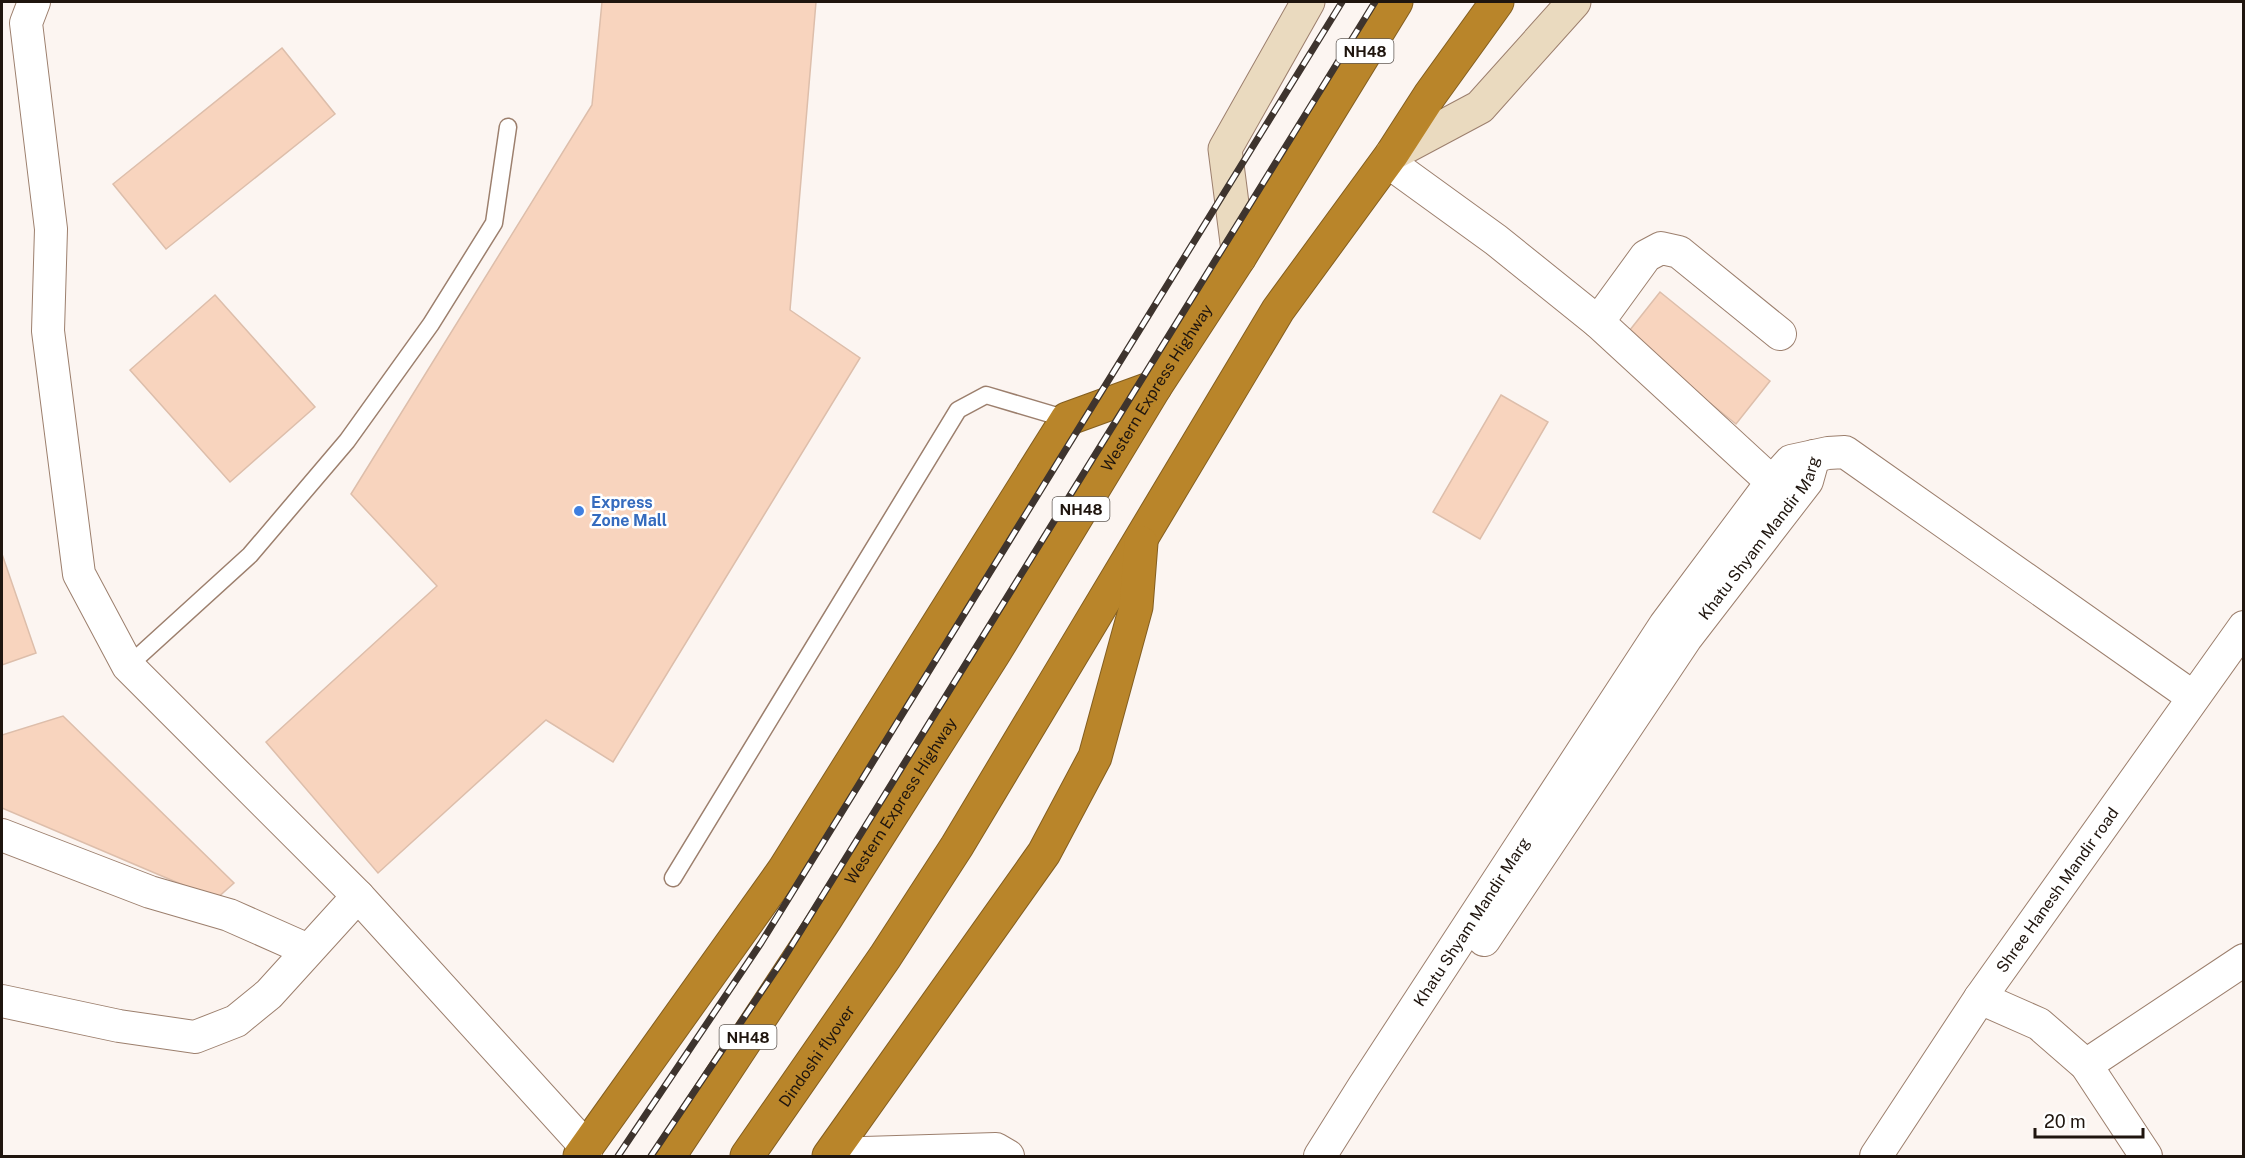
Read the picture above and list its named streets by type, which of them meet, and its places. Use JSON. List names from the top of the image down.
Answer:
{
  "streets": {
    "highway": ["NH48", "Western Express Highway", "Dindoshi flyover"],
    "street": ["Khatu Shyam Mandir Marg", "Shree Hanesh Mandir road"]
  },
  "crossings": [
    ["Khatu Shyam Mandir Marg", "Shree Hanesh Mandir road"]
  ],
  "places": ["Express Zone Mall"],
  "scale_bar": "20 m"
}
